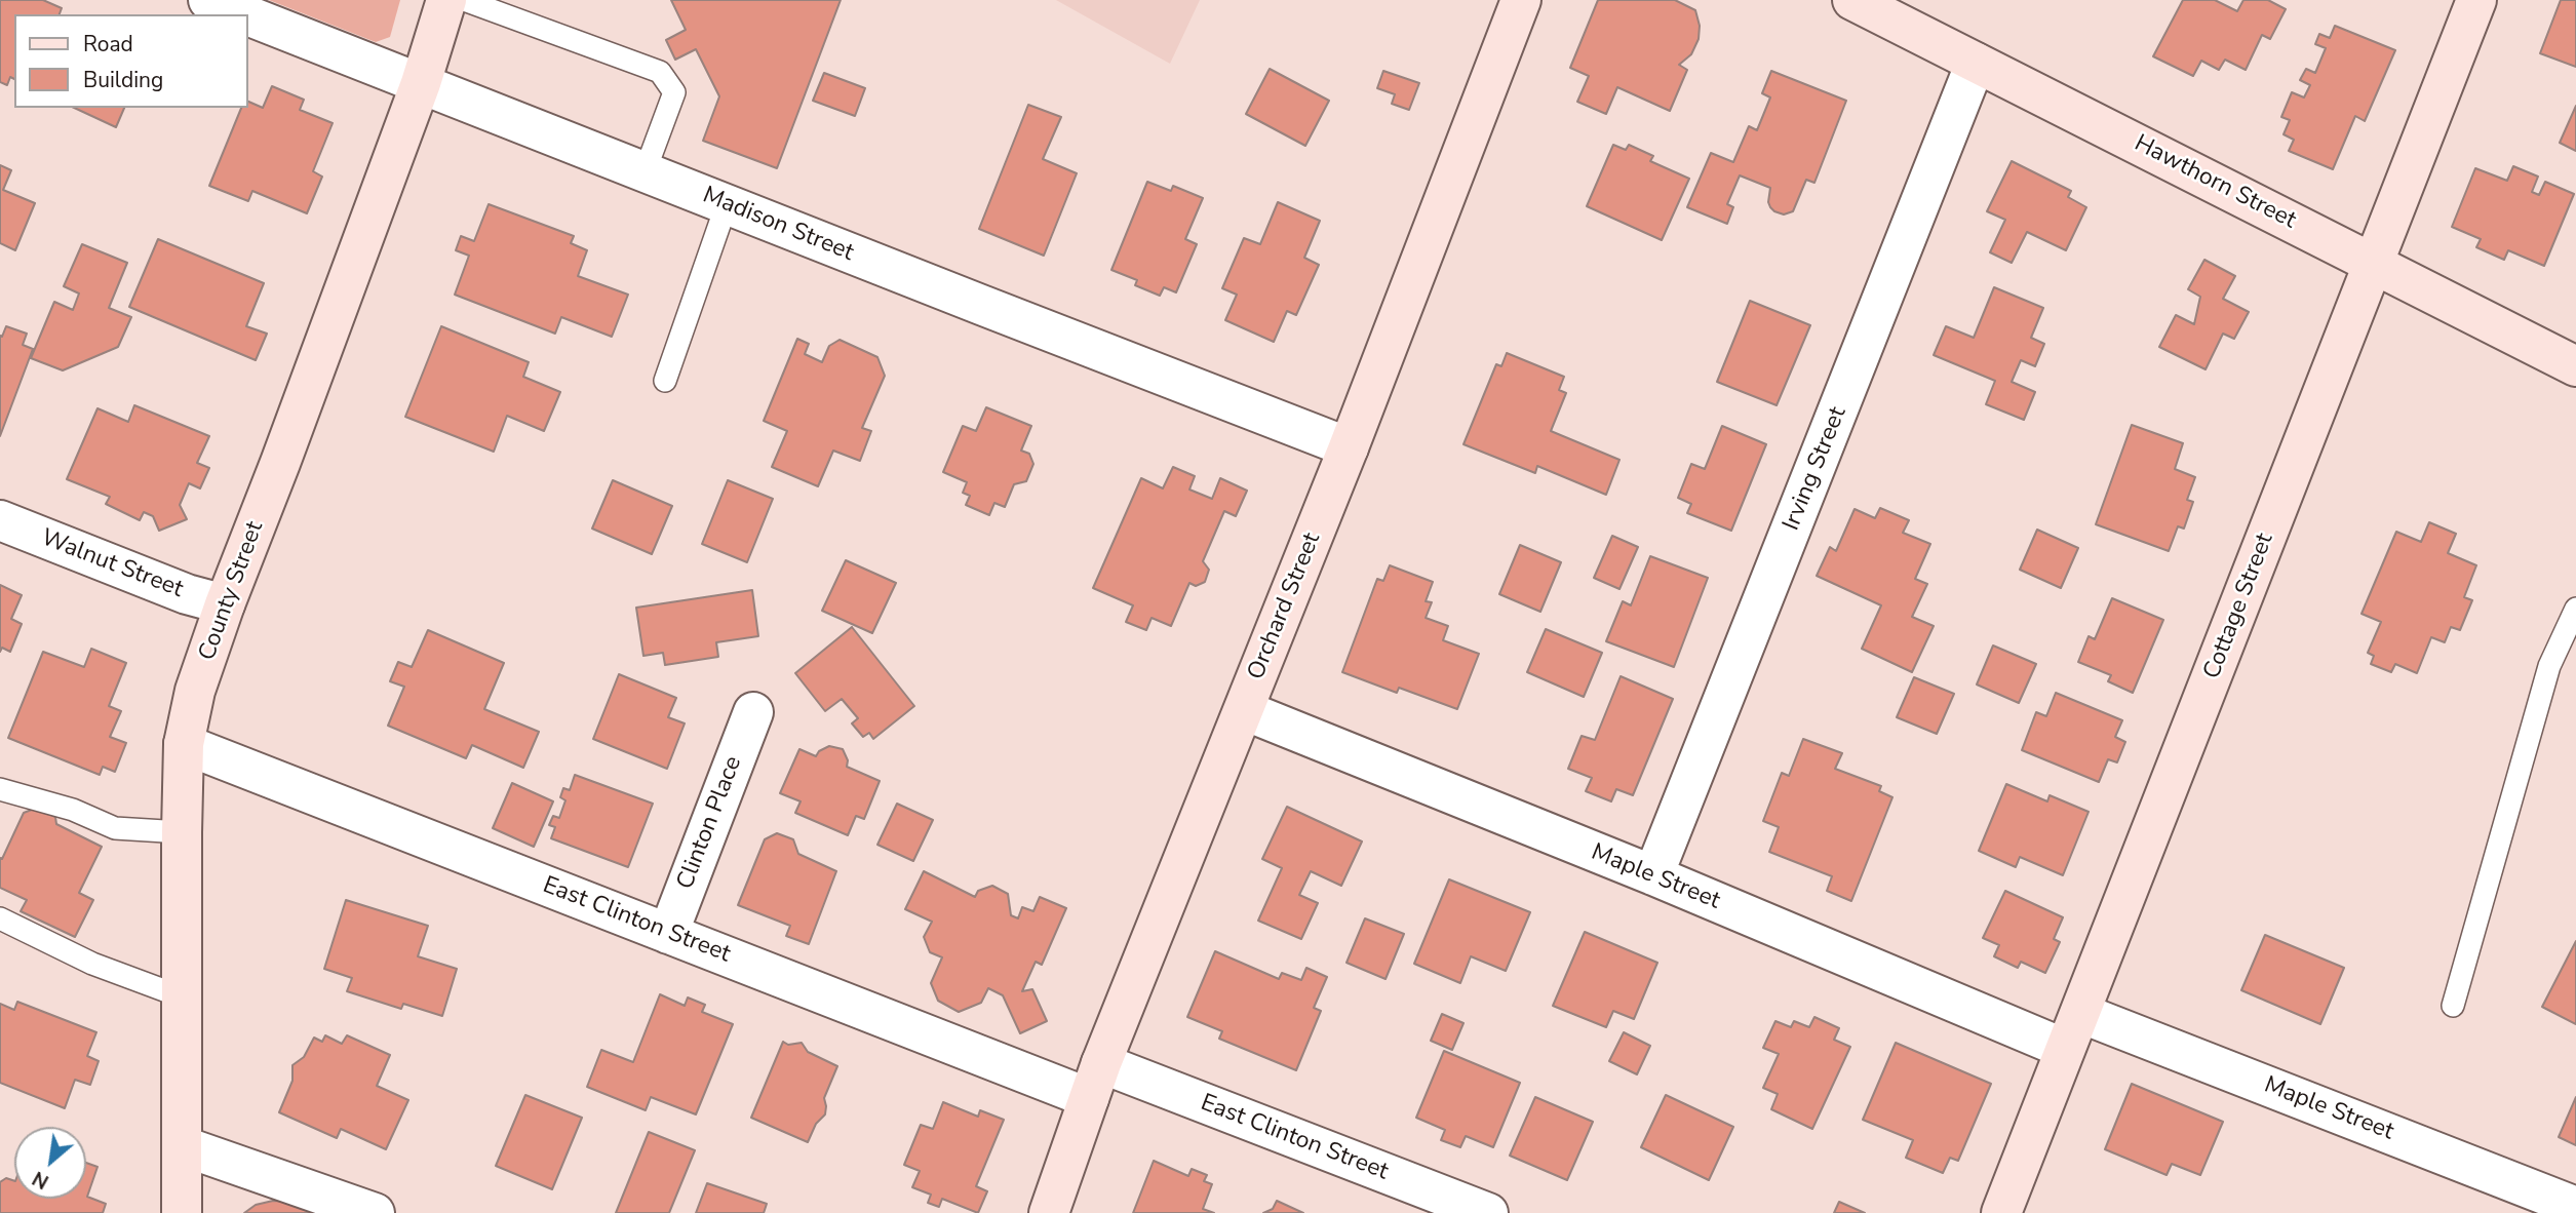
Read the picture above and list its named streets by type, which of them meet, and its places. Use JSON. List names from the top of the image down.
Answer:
{
  "streets": {
    "main road": [
      "Hawthorn Street",
      "County Street",
      "Orchard Street",
      "Cottage Street"
    ],
    "street": [
      "Madison Street",
      "Irving Street",
      "Walnut Street",
      "Clinton Place",
      "Maple Street",
      "East Clinton Street"
    ]
  },
  "crossings": [
    ["Hawthorn Street", "Irving Street"],
    ["Hawthorn Street", "Cottage Street"],
    ["Madison Street", "County Street"],
    ["Madison Street", "Orchard Street"],
    ["Irving Street", "Maple Street"],
    ["Walnut Street", "County Street"],
    ["County Street", "East Clinton Street"],
    ["Orchard Street", "Maple Street"],
    ["Orchard Street", "East Clinton Street"],
    ["Cottage Street", "Maple Street"],
    ["Clinton Place", "East Clinton Street"]
  ],
  "legend": ["Road", "Building"],
  "north": "bottom left"
}
